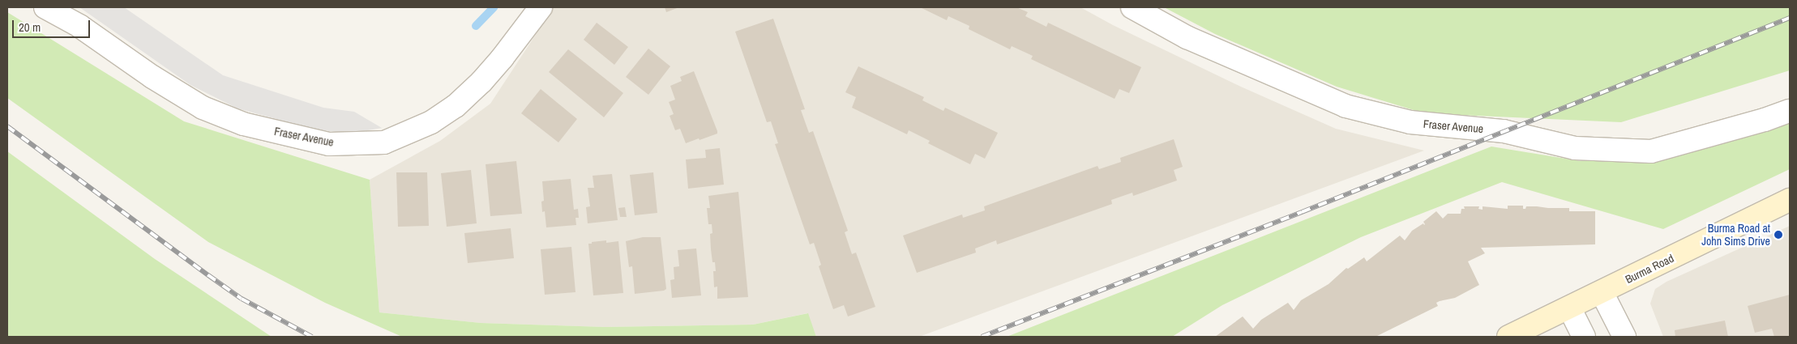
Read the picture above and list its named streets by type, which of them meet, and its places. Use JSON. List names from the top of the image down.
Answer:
{
  "streets": {
    "main road": ["Burma Road"],
    "street": ["Fraser Avenue"]
  },
  "places": ["Burma Road at John Sims Drive"],
  "scale_bar": "20 m"
}
